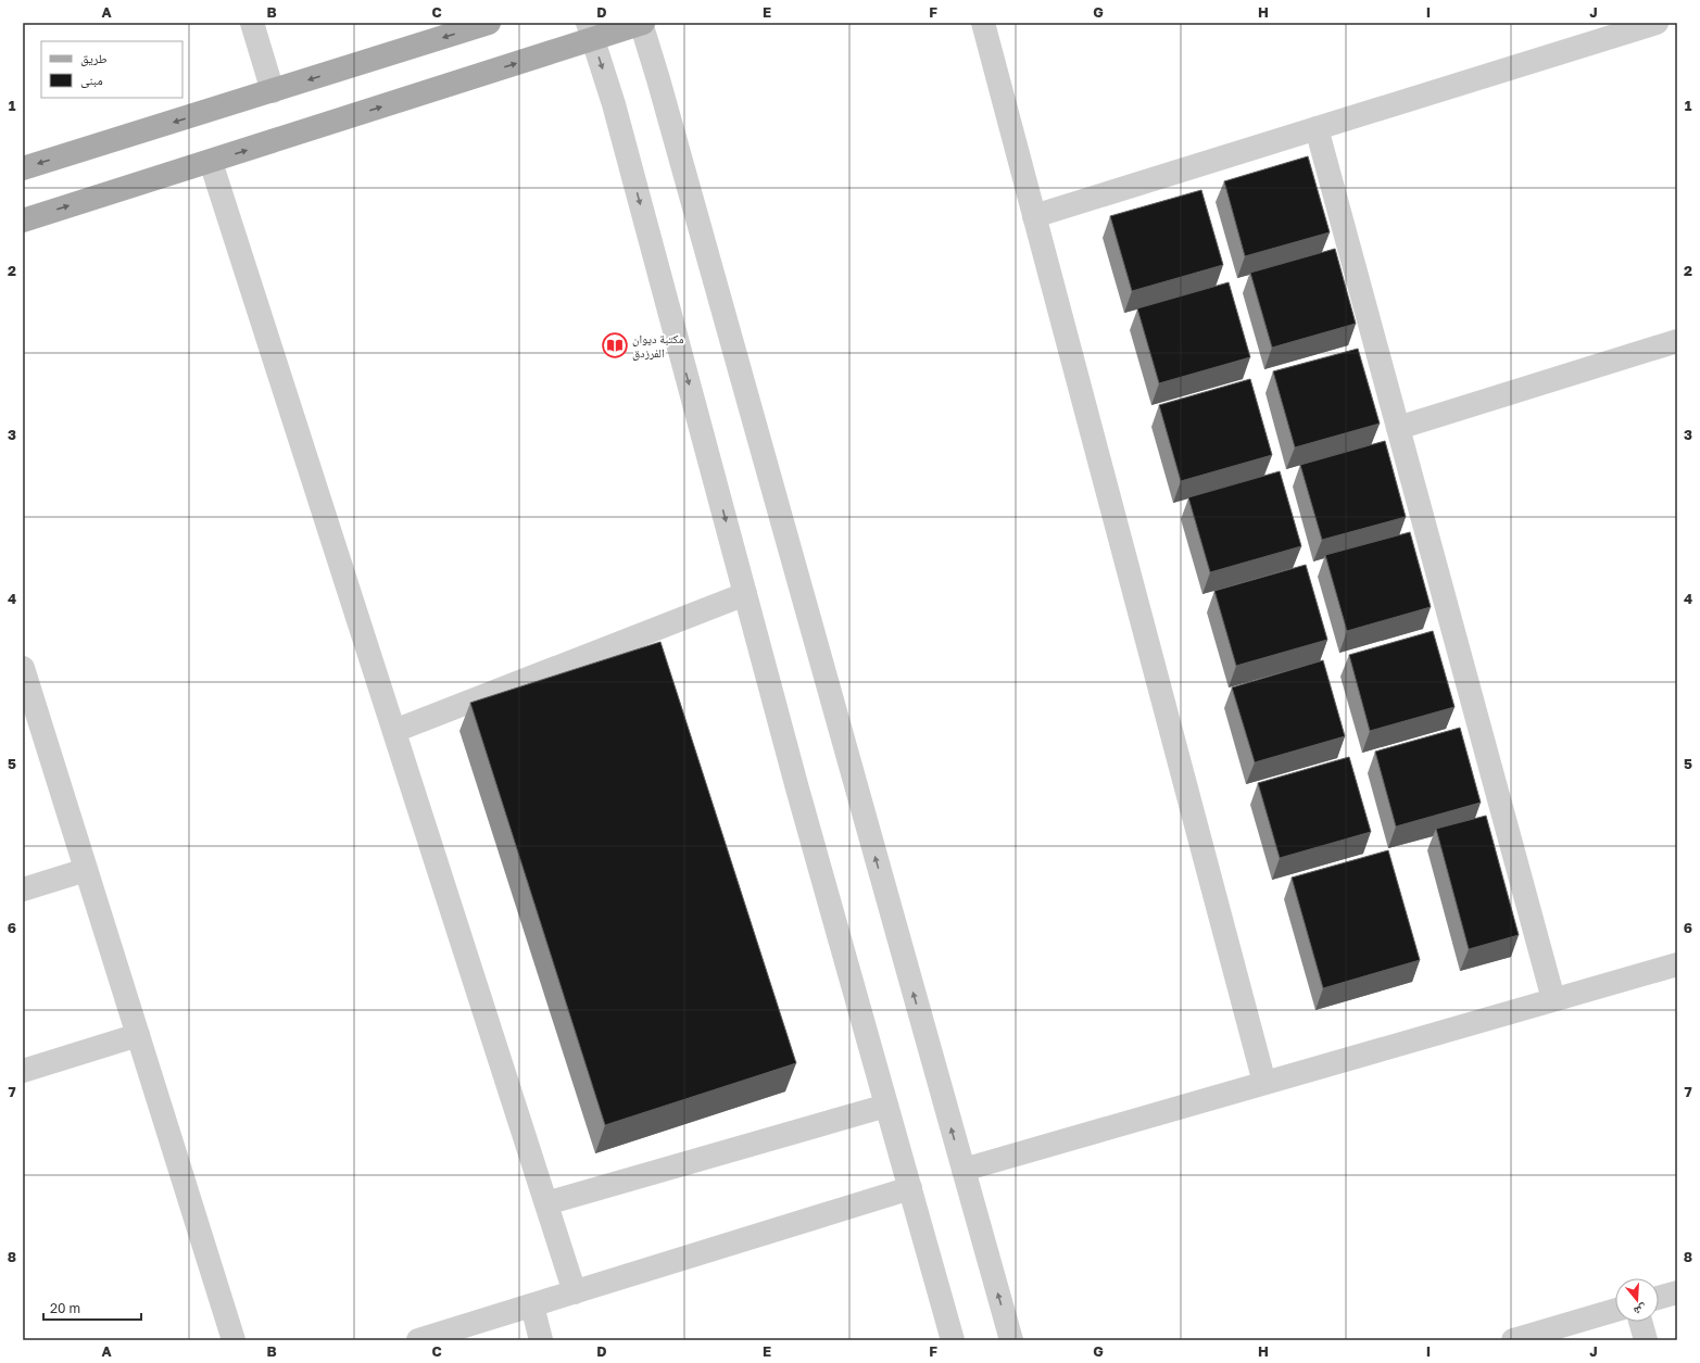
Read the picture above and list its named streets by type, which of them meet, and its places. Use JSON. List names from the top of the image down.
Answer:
{
  "places": {
    "library": ["مكتبة ديوان الفرزدق"]
  },
  "legend": ["طريق", "مبنى"],
  "scale_bar": "20 m",
  "north": "bottom",
  "grid": {
    "columns": [
      "A",
      "B",
      "C",
      "D",
      "E",
      "F",
      "G",
      "H",
      "I",
      "J"
    ],
    "rows": [
      "1",
      "2",
      "3",
      "4",
      "5",
      "6",
      "7",
      "8"
    ]
  }
}
